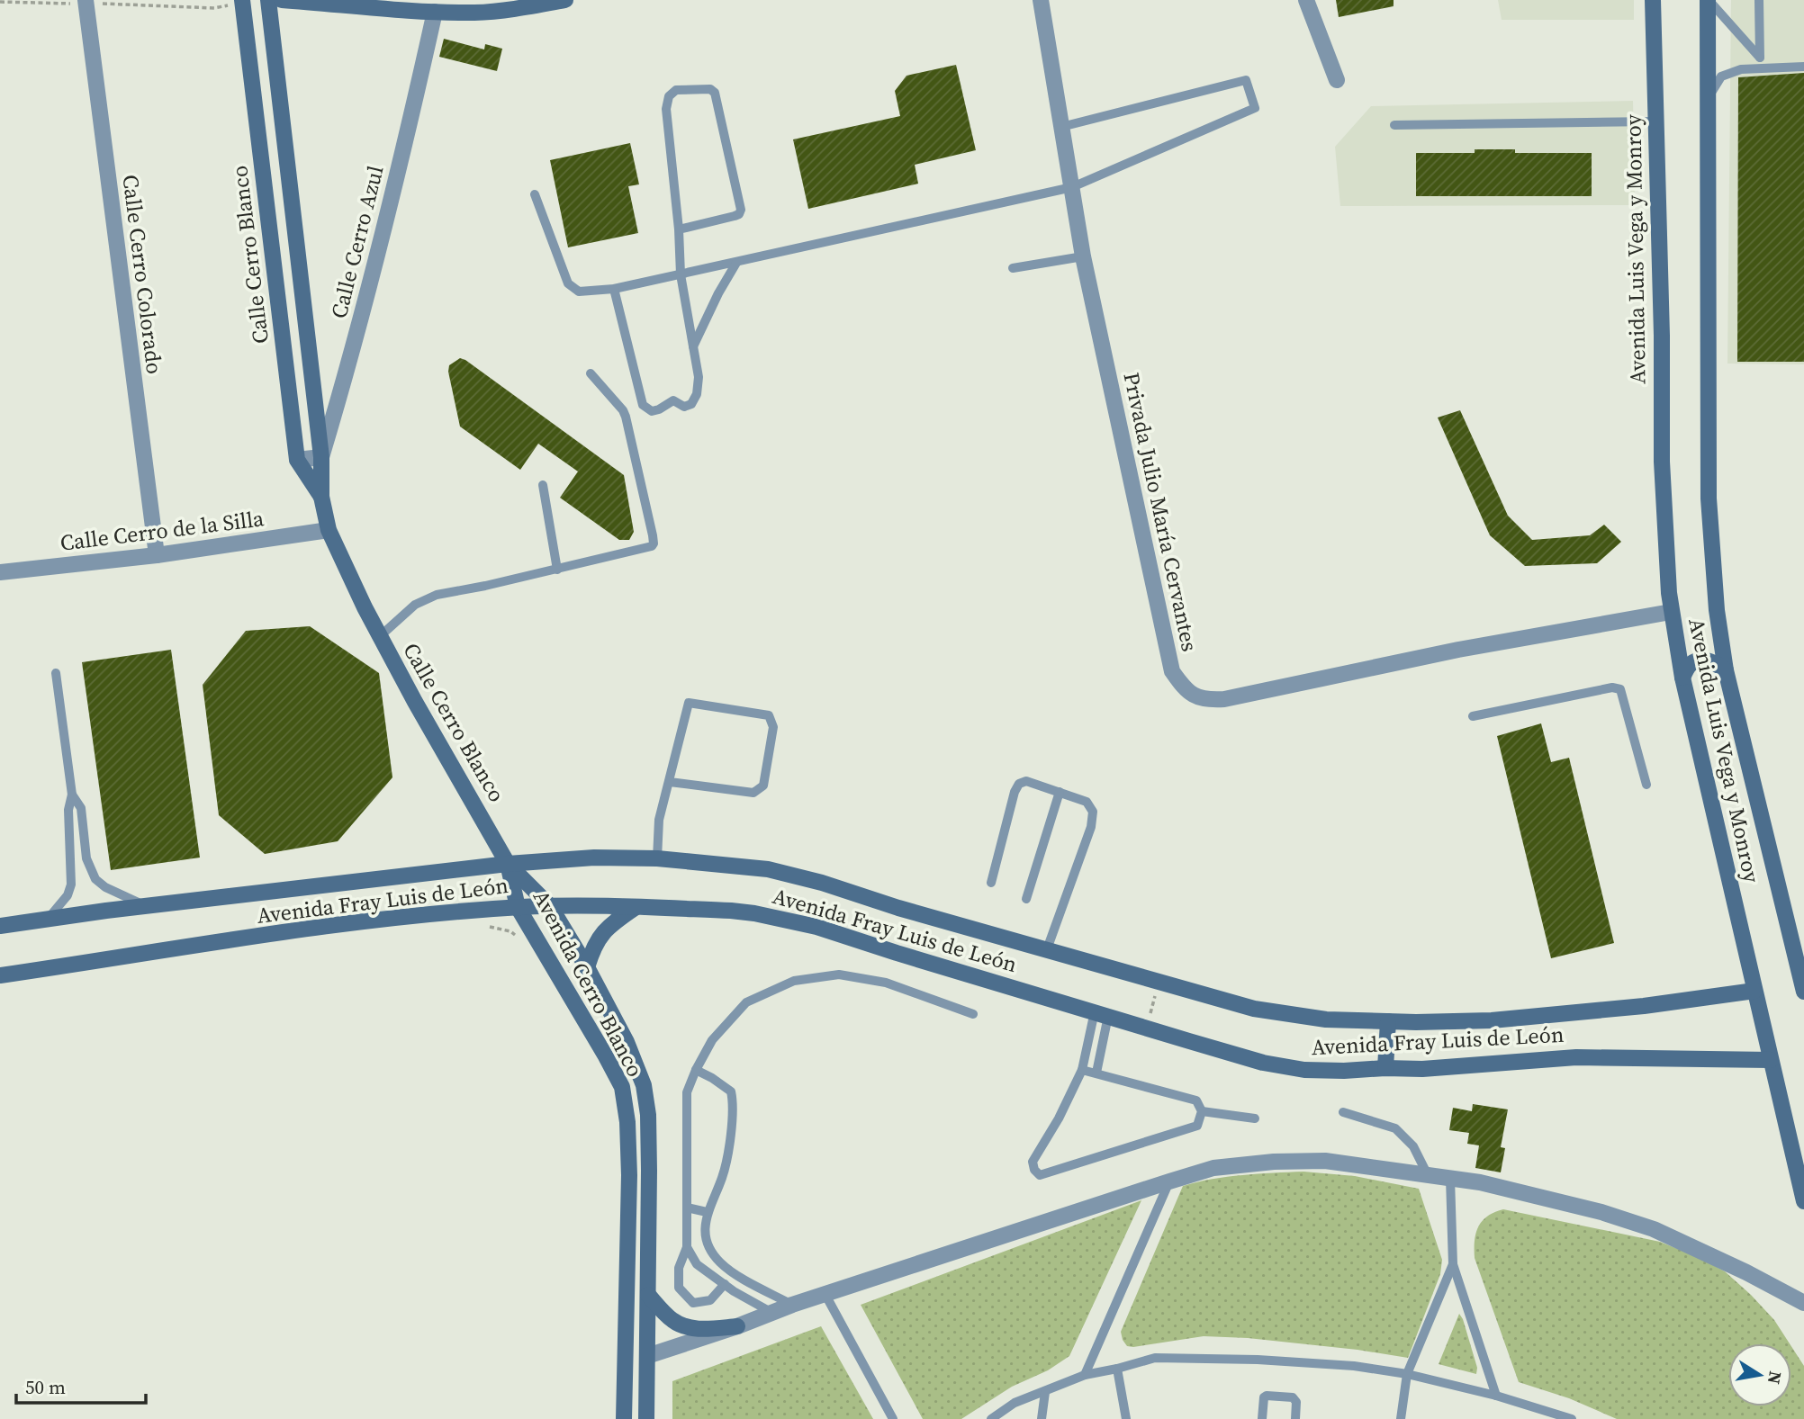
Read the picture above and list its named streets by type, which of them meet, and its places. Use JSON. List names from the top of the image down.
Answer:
{
  "streets": {
    "main road": [
      "Avenida Luis Vega y Monroy",
      "Calle Cerro Blanco",
      "Avenida Fray Luis de León",
      "Avenida Cerro Blanco"
    ],
    "street": [
      "Calle Cerro Azul",
      "Calle Cerro Colorado",
      "Privada Julio María Cervantes",
      "Calle Cerro de la Silla"
    ]
  },
  "crossings": [
    ["Calle Cerro Azul", "Calle Cerro Blanco"],
    ["Avenida Luis Vega y Monroy", "Privada Julio María Cervantes"],
    ["Avenida Luis Vega y Monroy", "Avenida Fray Luis de León"],
    ["Calle Cerro Blanco", "Calle Cerro de la Silla"],
    ["Calle Cerro Blanco", "Avenida Fray Luis de León"],
    ["Calle Cerro Blanco", "Avenida Cerro Blanco"],
    ["Calle Cerro Colorado", "Calle Cerro de la Silla"],
    ["Avenida Fray Luis de León", "Avenida Cerro Blanco"]
  ],
  "scale_bar": "50 m",
  "north": "right"
}
